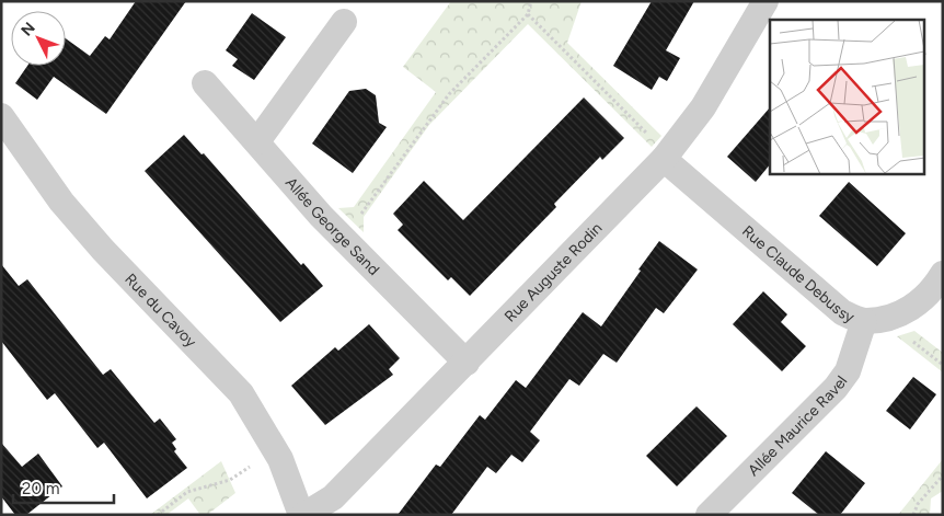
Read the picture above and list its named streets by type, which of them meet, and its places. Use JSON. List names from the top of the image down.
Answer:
{
  "streets": {
    "street": [
      "Allée George Sand",
      "Rue Claude Debussy",
      "Rue Auguste Rodin",
      "Rue du Cavoy",
      "Allée Maurice Ravel"
    ]
  },
  "crossings": [
    ["Allée George Sand", "Rue Auguste Rodin"],
    ["Rue Claude Debussy", "Rue Auguste Rodin"],
    ["Rue Claude Debussy", "Allée Maurice Ravel"],
    ["Rue Auguste Rodin", "Rue du Cavoy"]
  ],
  "scale_bar": "20 m",
  "north": "top left"
}
